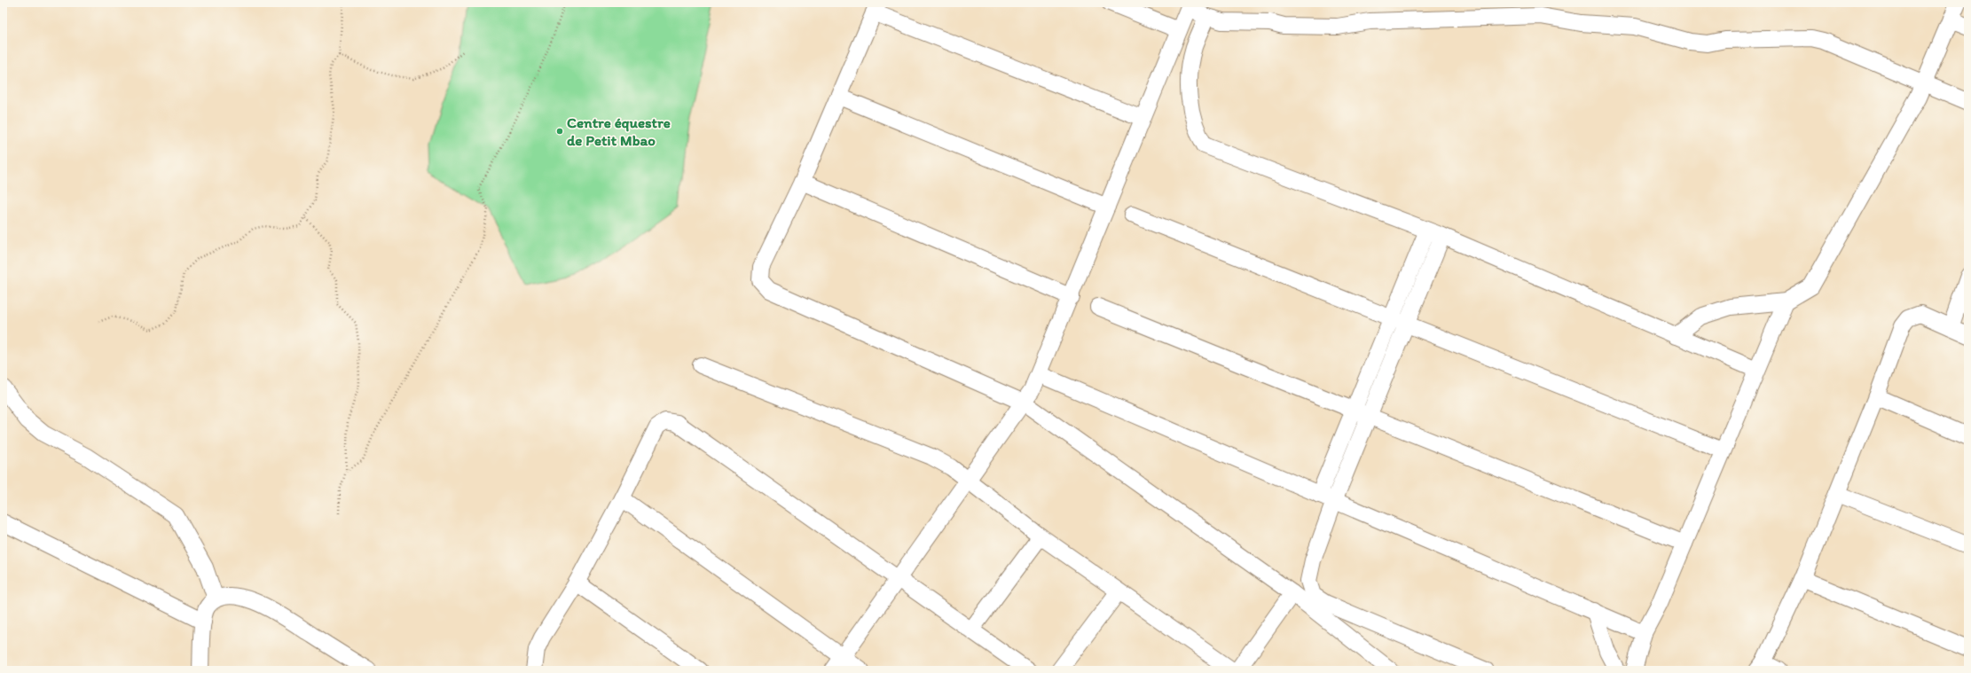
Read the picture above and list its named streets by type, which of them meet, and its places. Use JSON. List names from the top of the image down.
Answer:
{
  "places": ["Centre équestre de Petit Mbao"]
}
